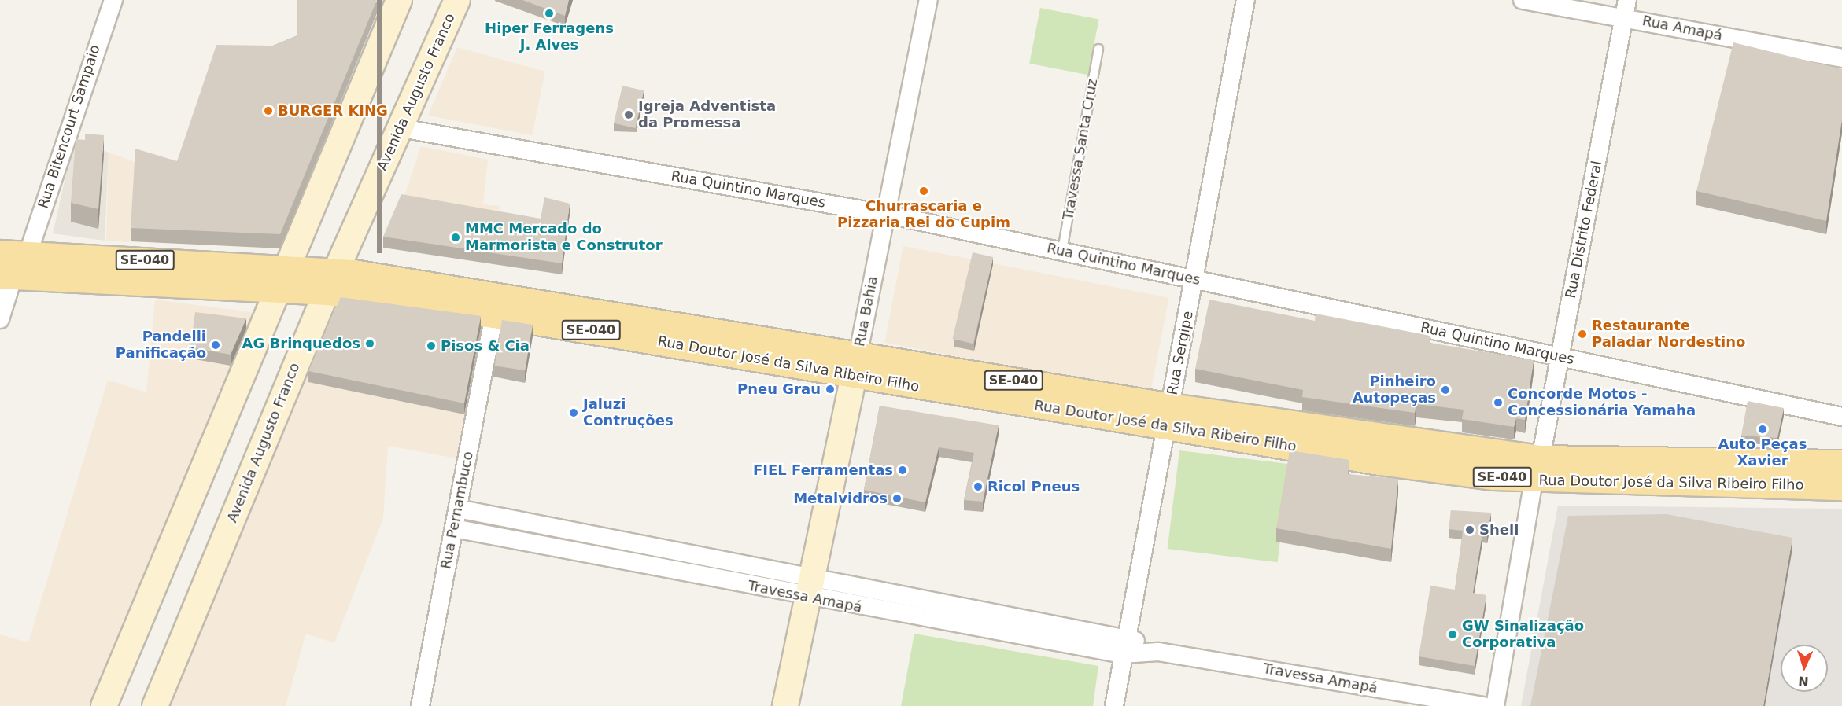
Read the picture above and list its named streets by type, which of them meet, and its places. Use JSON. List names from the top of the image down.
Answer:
{
  "streets": {
    "main road": [
      "Avenida Augusto Franco",
      "SE-040",
      "Rua Bahia",
      "Rua Doutor José da Silva Ribeiro Filho"
    ],
    "street": [
      "Rua Amapá",
      "Rua Bitencourt Sampaio",
      "Rua Quintino Marques",
      "Rua Distrito Federal",
      "Rua Sergipe",
      "Rua Pernambuco",
      "Travessa Amapá"
    ],
    "lane": ["Travessa Santa Cruz"]
  },
  "crossings": [
    ["Rua Amapá", "Rua Distrito Federal"],
    ["Avenida Augusto Franco", "Rua Quintino Marques"],
    ["Avenida Augusto Franco", "SE-040"],
    ["Avenida Augusto Franco", "Rua Doutor José da Silva Ribeiro Filho"],
    ["Rua Bitencourt Sampaio", "SE-040"],
    ["Travessa Santa Cruz", "Rua Quintino Marques"],
    ["Rua Quintino Marques", "Rua Distrito Federal"],
    ["Rua Quintino Marques", "Rua Bahia"],
    ["Rua Quintino Marques", "Rua Sergipe"],
    ["Rua Distrito Federal", "Rua Doutor José da Silva Ribeiro Filho"],
    ["SE-040", "Rua Doutor José da Silva Ribeiro Filho"],
    ["Rua Bahia", "Rua Doutor José da Silva Ribeiro Filho"],
    ["Rua Bahia", "Travessa Amapá"],
    ["Rua Sergipe", "Rua Doutor José da Silva Ribeiro Filho"],
    ["Rua Sergipe", "Travessa Amapá"],
    ["Rua Doutor José da Silva Ribeiro Filho", "Rua Pernambuco"],
    ["Rua Pernambuco", "Travessa Amapá"]
  ],
  "places": [
    "Hiper Ferragens J. Alves",
    "BURGER KING",
    "Igreja Adventista da Promessa",
    "Churrascaria e Pizzaria Rei do Cupim",
    "MMC Mercado do Marmorista e Construtor",
    "Restaurante Paladar Nordestino",
    "AG Brinquedos",
    "Pandelli Panificação",
    "Pisos & Cia",
    "Pneu Grau",
    "Pinheiro Autopeças",
    "Concorde Motos - Concessionária Yamaha",
    "Jaluzi Contruções",
    "Auto Peças Xavier",
    "FIEL Ferramentas",
    "Ricol Pneus",
    "Metalvidros",
    "Shell",
    "GW Sinalização Corporativa"
  ],
  "north": "bottom"
}
